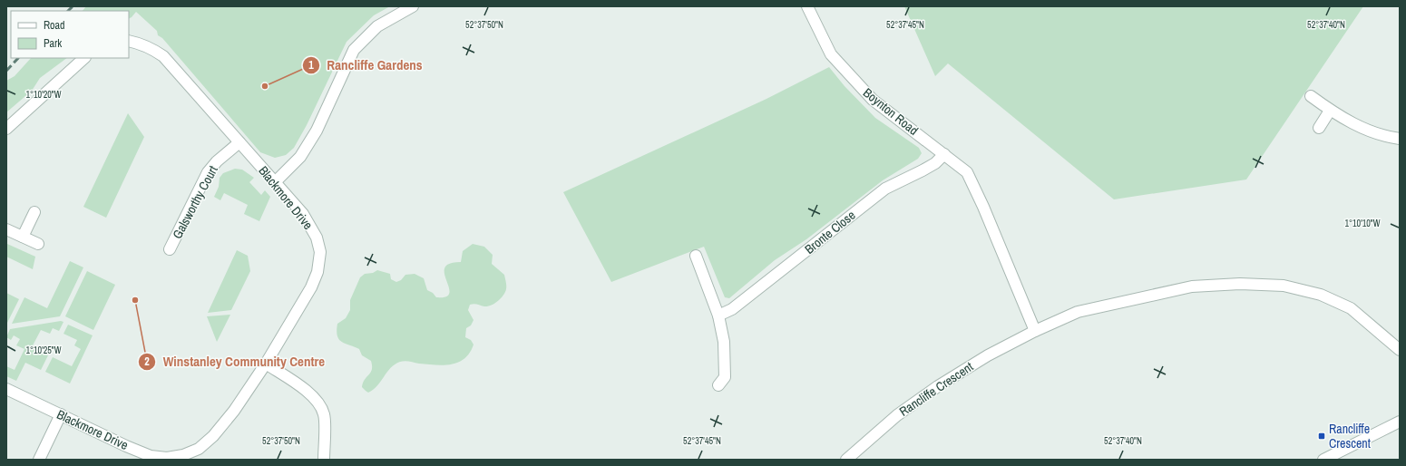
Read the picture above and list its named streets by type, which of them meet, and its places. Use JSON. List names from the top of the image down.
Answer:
{
  "streets": {
    "street": [
      "Boynton Road",
      "Blackmore Drive",
      "Galsworthy Court",
      "Bronte Close",
      "Rancliffe Crescent"
    ]
  },
  "crossings": [
    ["Boynton Road", "Bronte Close"],
    ["Boynton Road", "Rancliffe Crescent"],
    ["Blackmore Drive", "Galsworthy Court"]
  ],
  "places": {
    "other": ["Rancliffe Gardens", "Winstanley Community Centre"],
    "transit": ["Rancliffe Crescent"]
  },
  "legend": ["Road", "Park"],
  "coordinates": [
    "52°37'50\"N",
    "52°37'45\"N",
    "52°37'40\"N",
    "1°10'20\"W",
    "1°10'10\"W",
    "1°10'25\"W"
  ]
}
